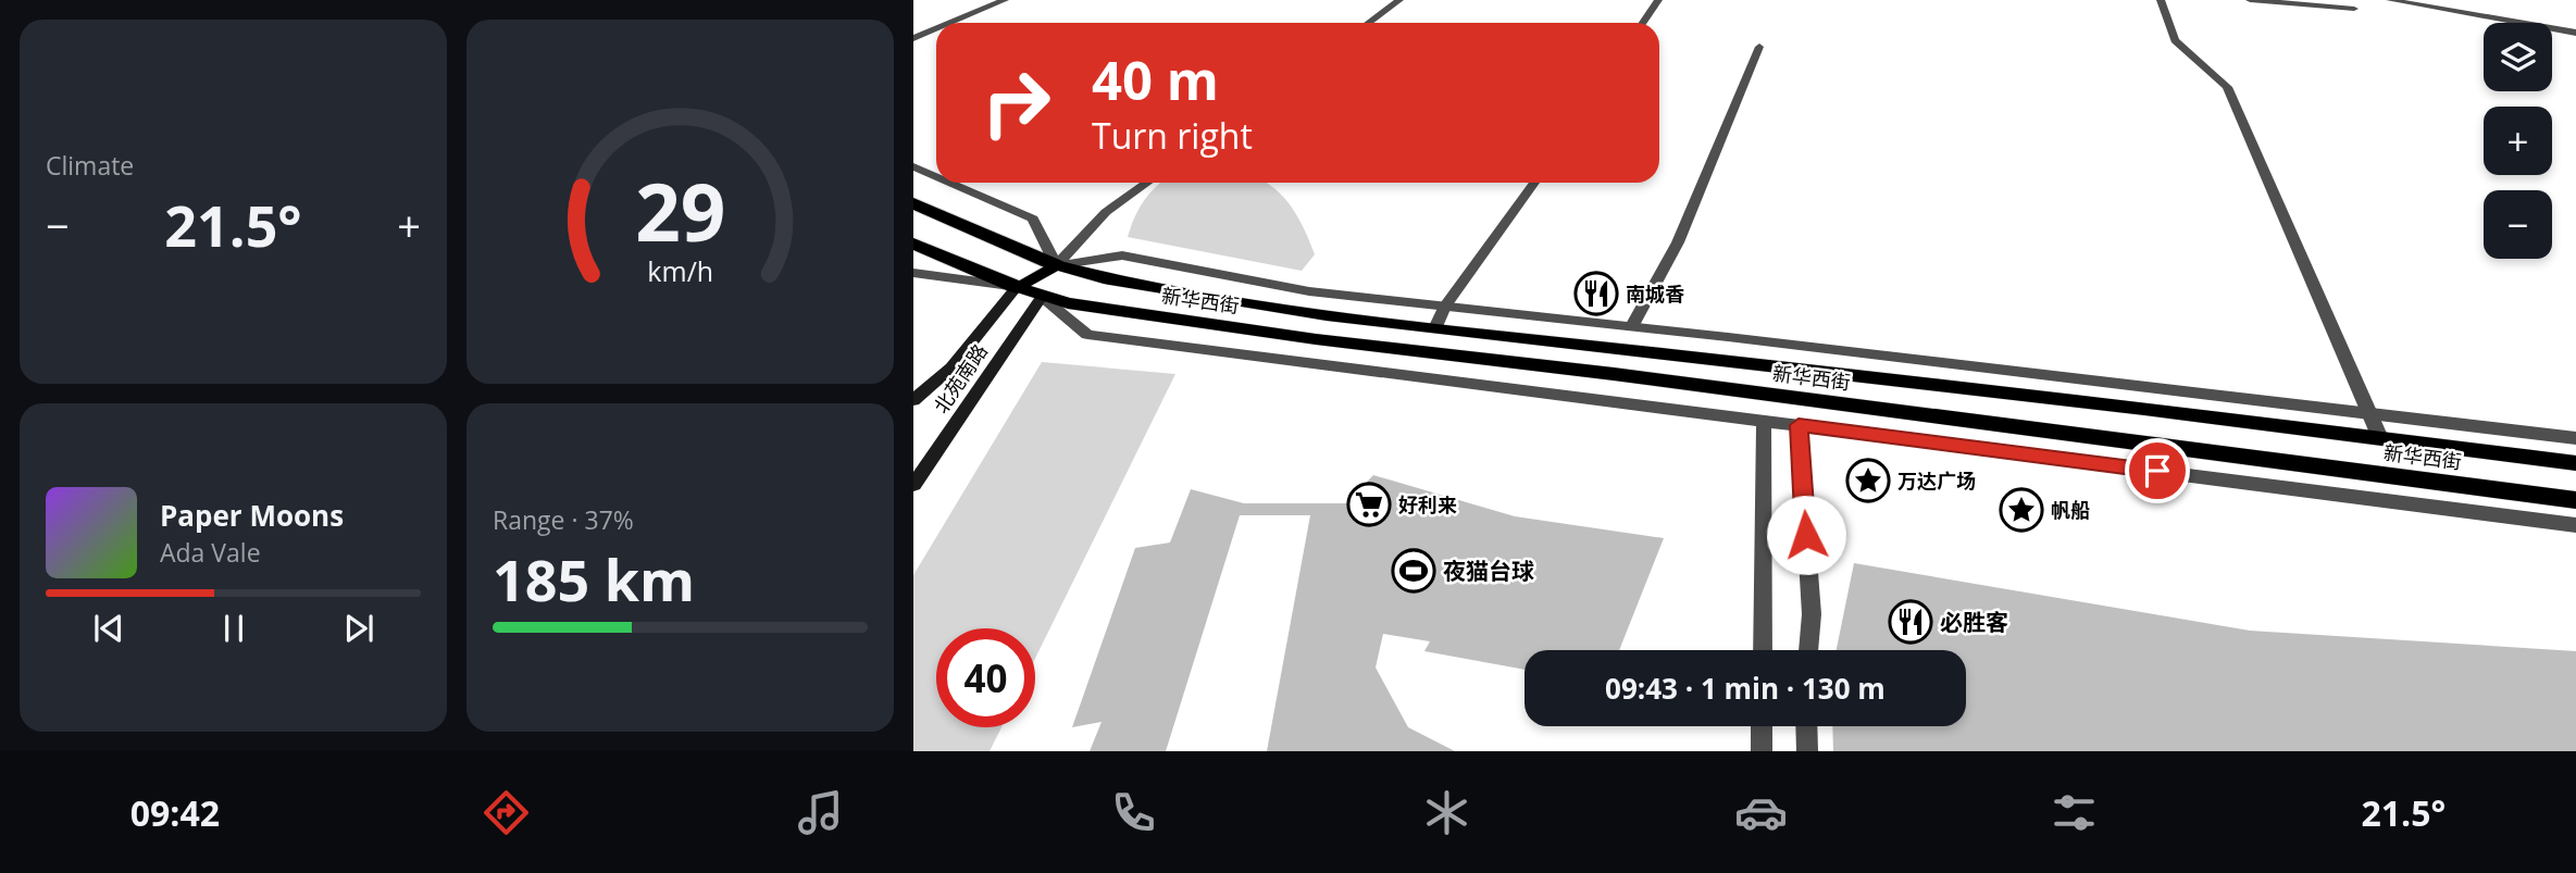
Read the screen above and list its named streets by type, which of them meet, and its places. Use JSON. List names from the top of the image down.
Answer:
{
  "streets": {
    "main road": ["新华西街", "北苑南路"]
  },
  "crossings": [
    ["新华西街", "北苑南路"]
  ],
  "places": {
    "restaurant": ["南城香", "必胜客"],
    "place": ["万达广场", "帆船"],
    "supermarket": ["好利来"],
    "sports": ["夜猫台球"]
  },
  "page": {
    "tile": [
      "Climate",
      ["Range · 37%", "185 km"]
    ],
    "map_buttons": ["+", "−"],
    "turn": ["40 m", "Turn right"],
    "heat": ["−", "21.5°", "+"],
    "song": ["Paper Moons", "Ada Vale"],
    "limit": "40",
    "trip": "09:43 · 1 min · 130 m",
    "tabs": ["09:42", "21.5°"],
    "gauge": ["29", "km/h"]
  }
}
